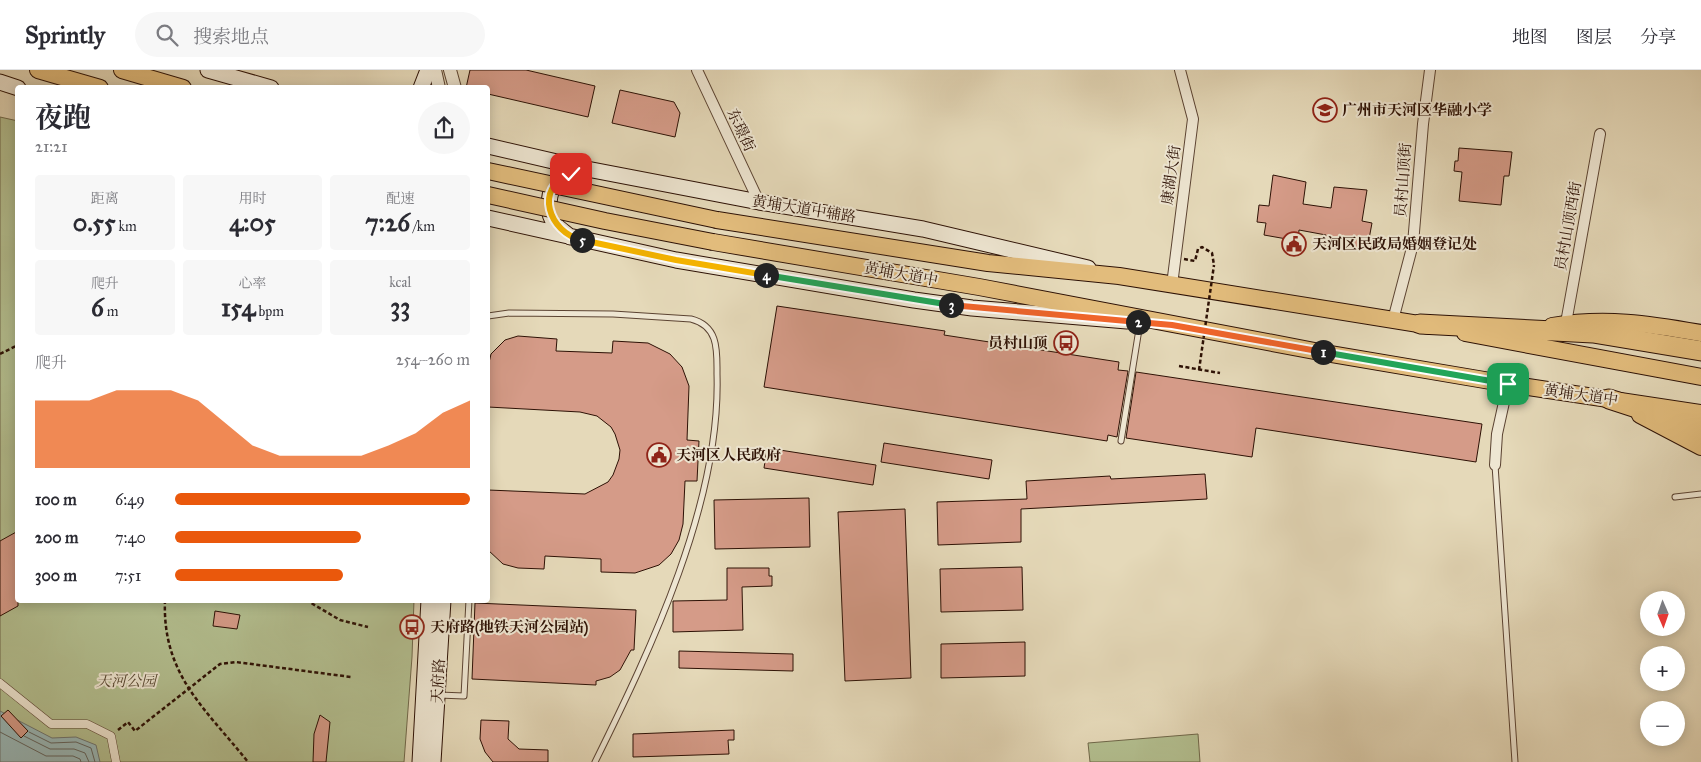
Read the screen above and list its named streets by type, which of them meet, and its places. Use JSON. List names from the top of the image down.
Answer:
{
  "streets": {
    "main road": ["黄埔大道中辅路", "黄埔大道中", "天府路"],
    "street": [
      "东璟街",
      "康湖大街",
      "员村山顶街",
      "员村山顶西街"
    ]
  },
  "crossings": [
    ["东璟街", "黄埔大道中辅路"],
    ["康湖大街", "黄埔大道中"],
    ["员村山顶街", "黄埔大道中"],
    ["黄埔大道中辅路", "黄埔大道中"]
  ],
  "parks": ["天河公园"],
  "places": {
    "school or university": ["广州市天河区华融小学"],
    "public building": ["天河区民政局婚姻登记处", "天河区人民政府"],
    "bus stop": ["员村山顶", "天府路(地铁天河公园站)"]
  },
  "north": "bottom",
  "page": {
    "header": "Sprintly",
    "search": "搜索地点",
    "nav": ["地图", "图层", "分享"],
    "heading": ["夜跑", "21:21"],
    "stats": [
      ["距离", "0.55 km"],
      ["用时", "4:05"],
      ["配速", "7:26 /km"],
      ["爬升", "6 m"],
      ["心率", "154 bpm"],
      ["kcal", "33"]
    ],
    "pins": [
      "5",
      "4",
      "3",
      "2",
      "1"
    ],
    "chart": ["爬升", "254–260 m"],
    "list": [
      {
        "name": "100 m",
        "note": "6:49"
      },
      {
        "name": "200 m",
        "note": "7:40"
      },
      {
        "name": "300 m",
        "note": "7:51"
      }
    ],
    "map_buttons": ["+", "−"]
  }
}
